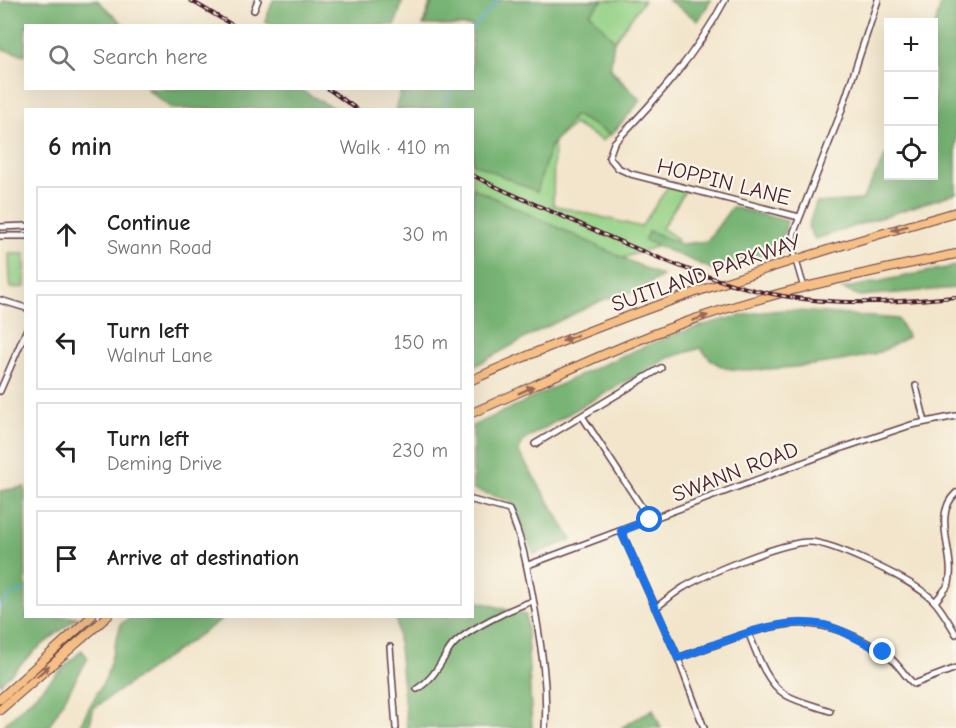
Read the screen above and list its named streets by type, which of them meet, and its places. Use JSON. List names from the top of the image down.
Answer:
{
  "streets": {
    "highway": ["SUITLAND PARKWAY"],
    "street": ["HOPPIN LANE", "SWANN ROAD"]
  },
  "page": {
    "map_buttons": ["+", "−"],
    "search": "Search here",
    "heading": ["6 min", "Walk · 410 m"],
    "list": [
      ["Continue", "Swann Road", "30 m"],
      ["Turn left", "Walnut Lane", "150 m"],
      ["Turn left", "Deming Drive", "230 m"],
      "Arrive at destination"
    ]
  }
}
